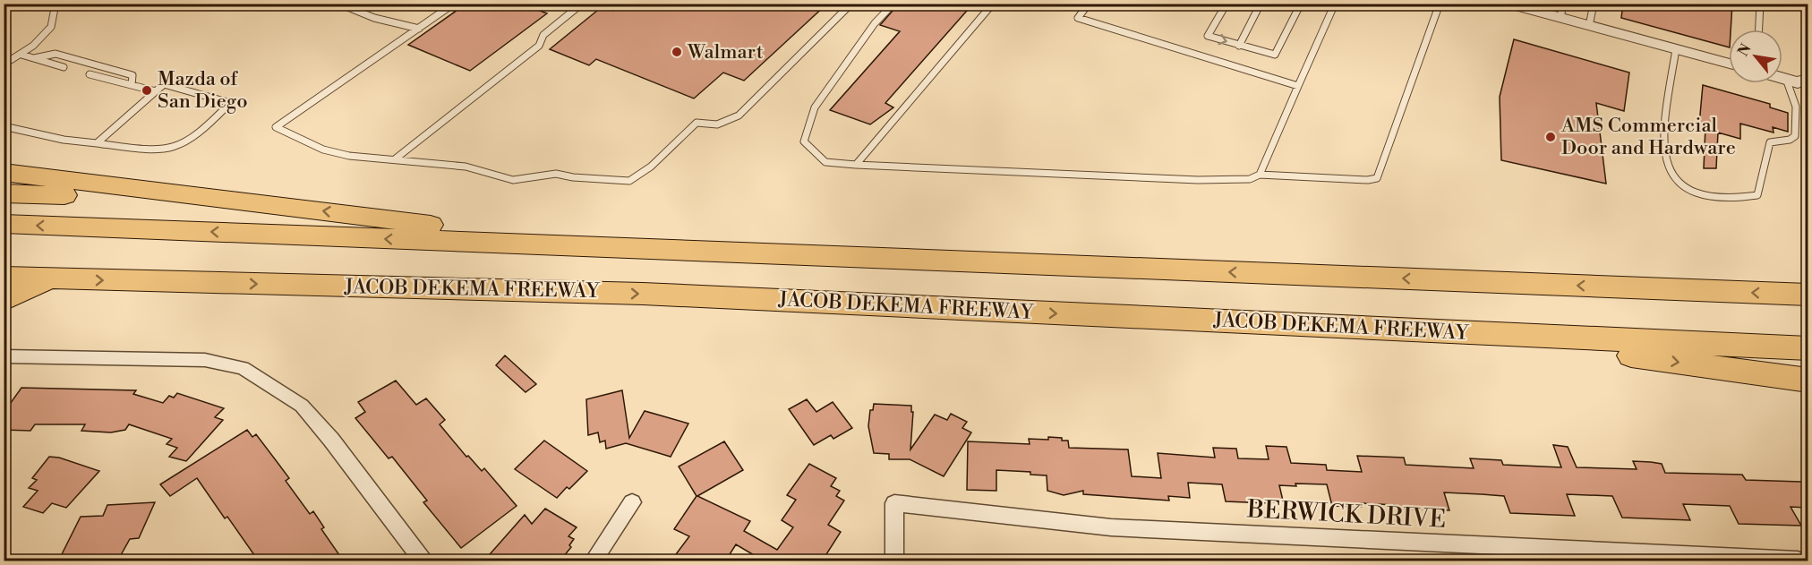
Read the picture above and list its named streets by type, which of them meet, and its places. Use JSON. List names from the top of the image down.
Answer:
{
  "streets": {
    "highway": ["JACOB DEKEMA FREEWAY"],
    "street": ["BERWICK DRIVE"]
  },
  "places": ["Walmart", "Mazda of San Diego", "AMS Commercial Door and Hardware"],
  "north": "top left"
}
